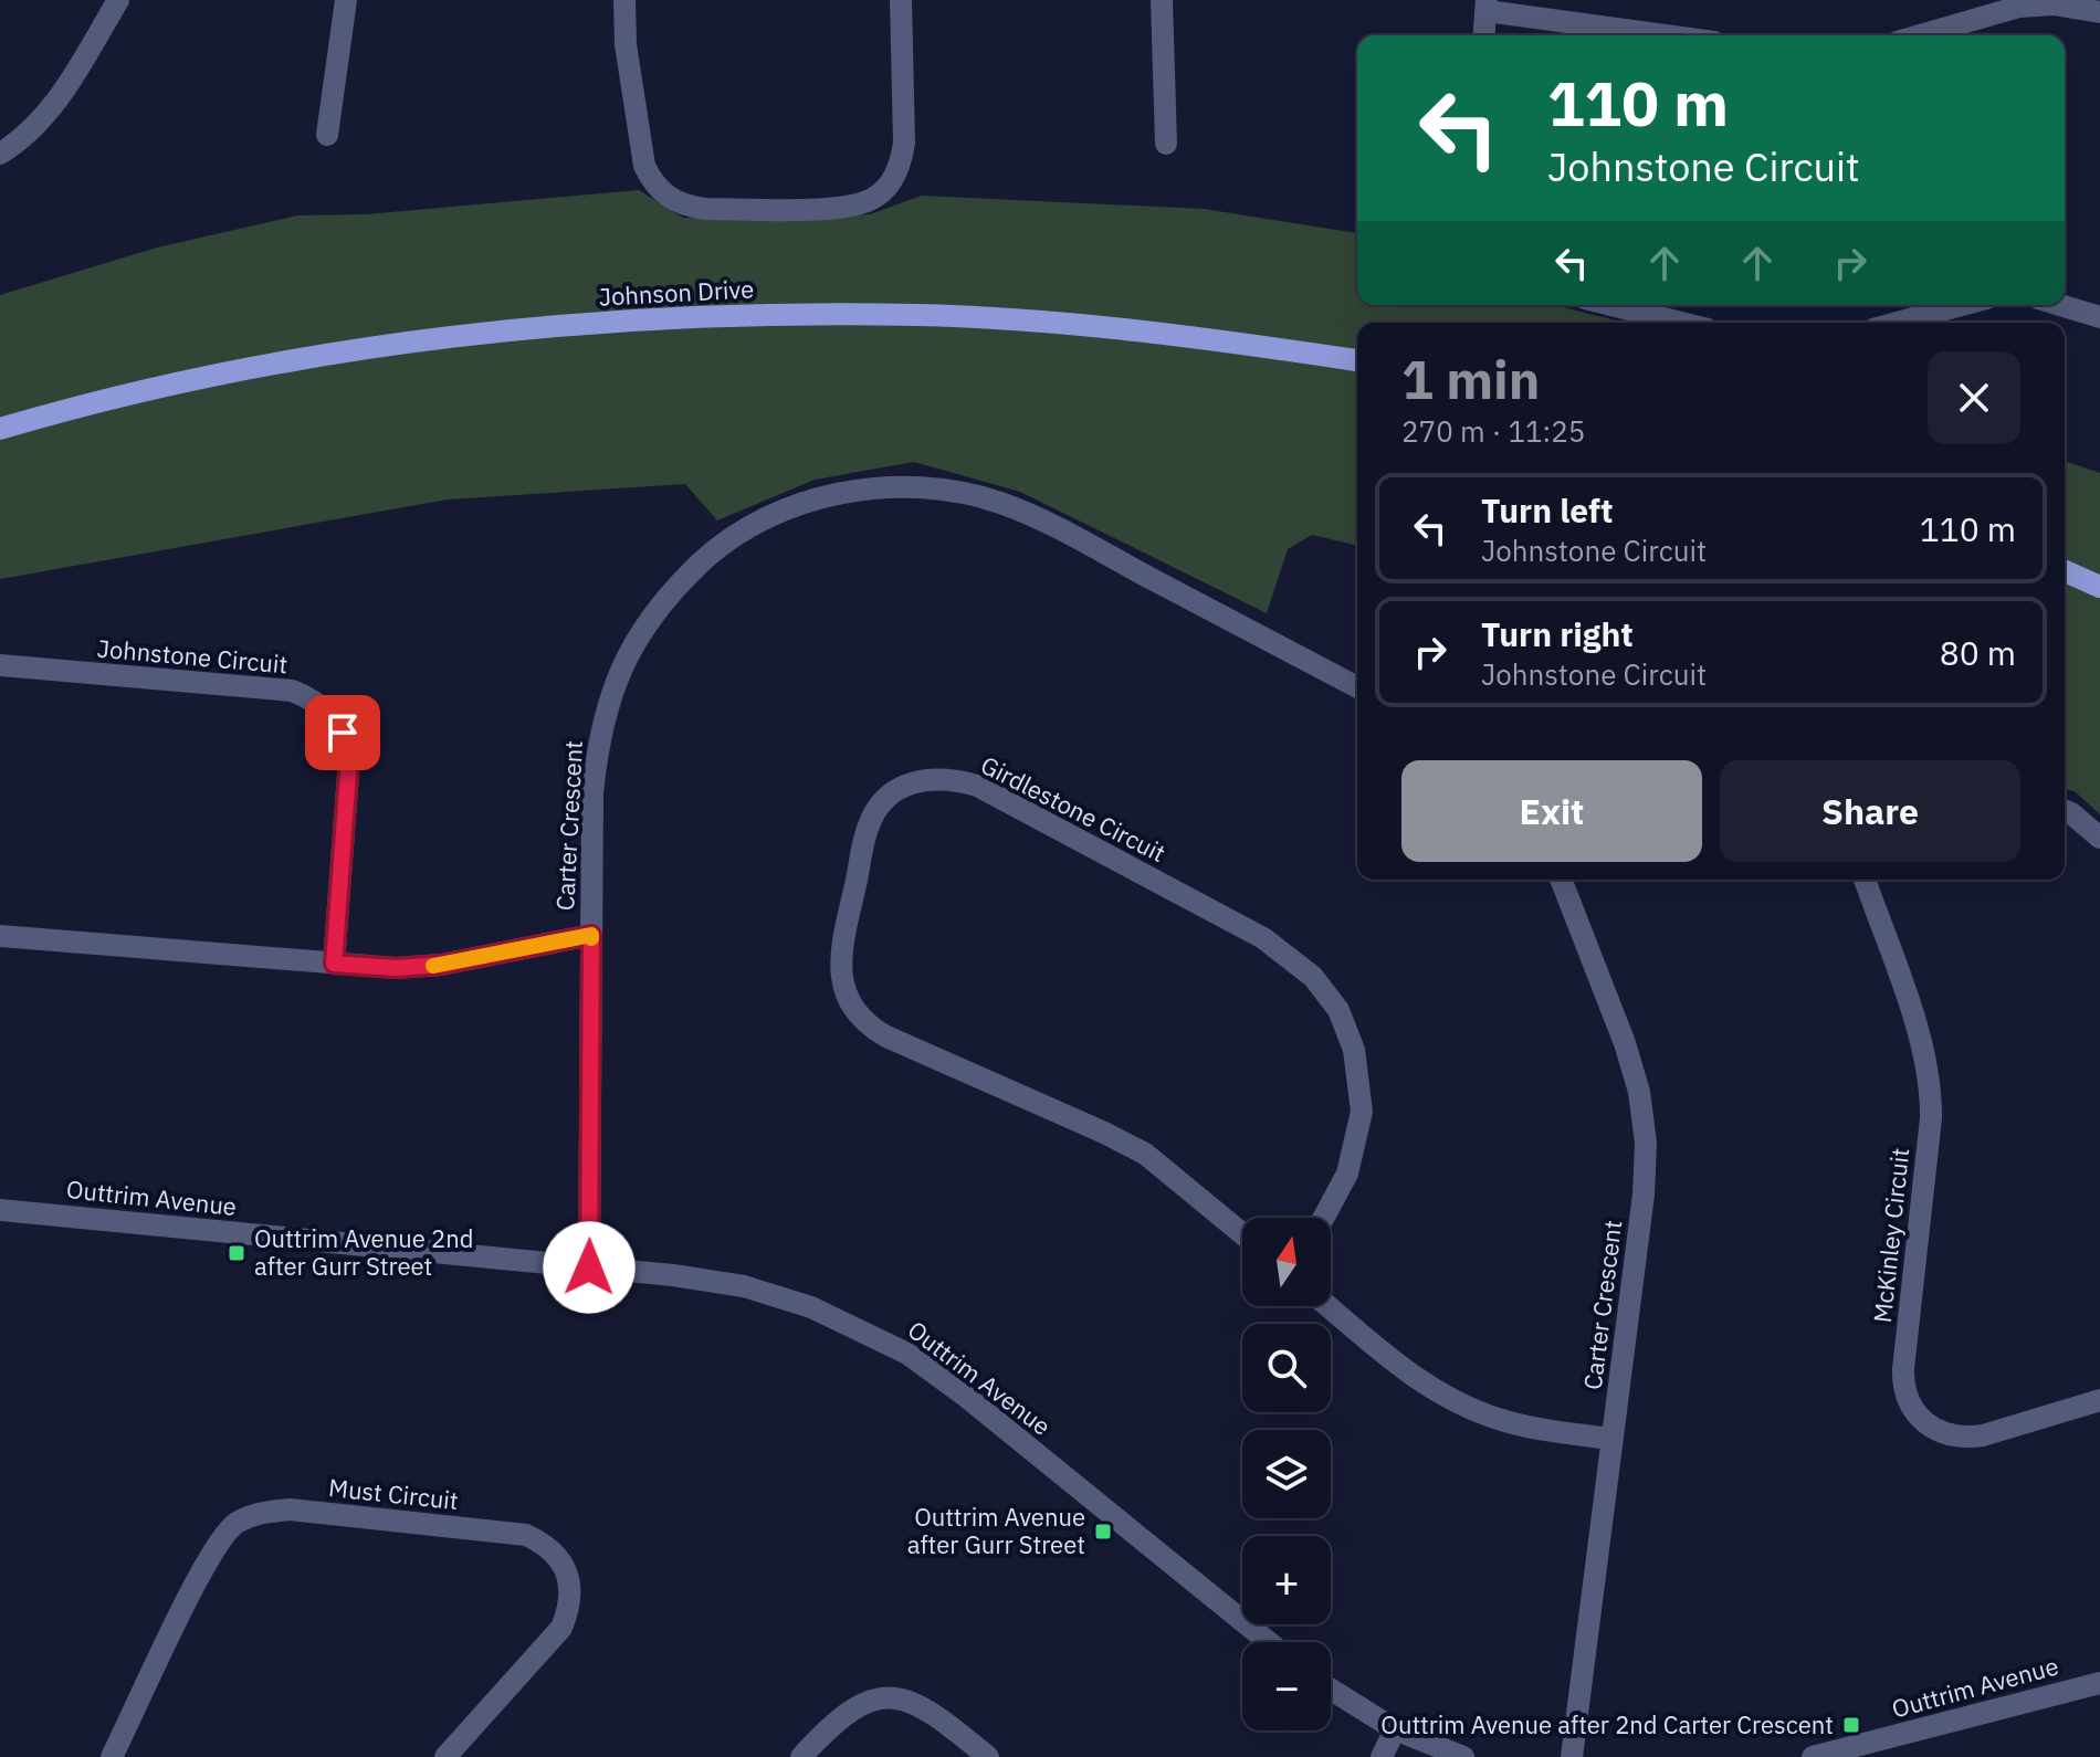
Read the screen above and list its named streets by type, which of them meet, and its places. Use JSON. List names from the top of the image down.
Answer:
{
  "streets": {
    "main road": ["Johnson Drive"],
    "street": [
      "Johnstone Circuit",
      "Girdlestone Circuit",
      "Carter Crescent",
      "Outtrim Avenue",
      "McKinley Circuit",
      "Must Circuit"
    ]
  },
  "crossings": [
    ["Carter Crescent", "Outtrim Avenue"]
  ],
  "places": {
    "transit": ["Outtrim Avenue 2nd after Gurr Street", "Outtrim Avenue after Gurr Street", "Outtrim Avenue after 2nd Carter Crescent"]
  },
  "north": "top",
  "page": {
    "turn": ["110 m", "Johnstone Circuit"],
    "heading": ["1 min", "270 m · 11:25"],
    "list": [
      {
        "name": "Turn left",
        "note": "Johnstone Circuit",
        "value": "110 m"
      },
      {
        "name": "Turn right",
        "note": "Johnstone Circuit",
        "value": "80 m"
      }
    ],
    "buttons": ["Exit", "Share"],
    "map_buttons": ["+", "−"]
  }
}
